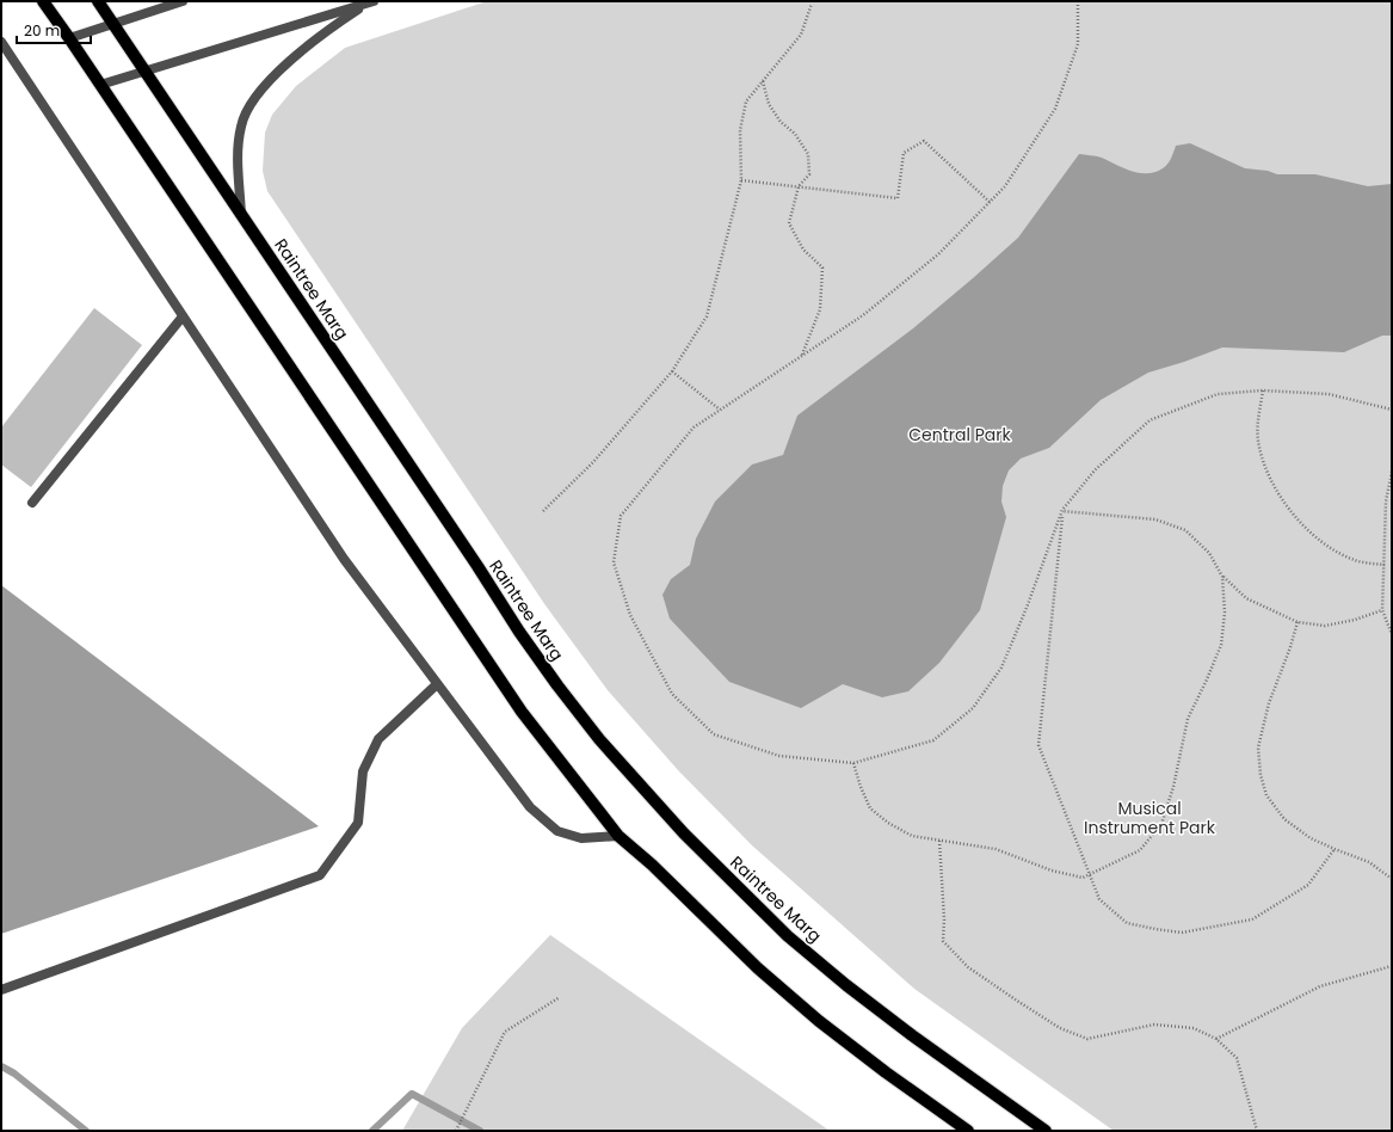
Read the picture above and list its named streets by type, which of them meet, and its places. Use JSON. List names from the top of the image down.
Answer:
{
  "streets": {
    "main road": ["Raintree Marg"]
  },
  "parks": ["Central Park", "Musical Instrument Park"],
  "scale_bar": "20 m"
}
